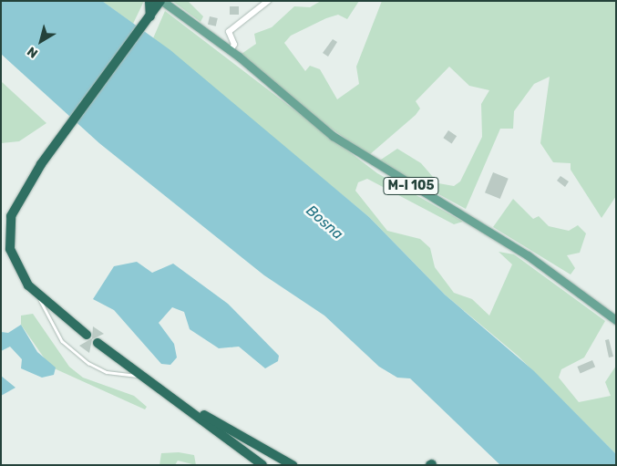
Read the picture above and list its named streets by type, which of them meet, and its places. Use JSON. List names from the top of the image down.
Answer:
{
  "streets": {
    "main road": ["M-I 105"]
  },
  "water": ["Bosna"],
  "north": "bottom left"
}
